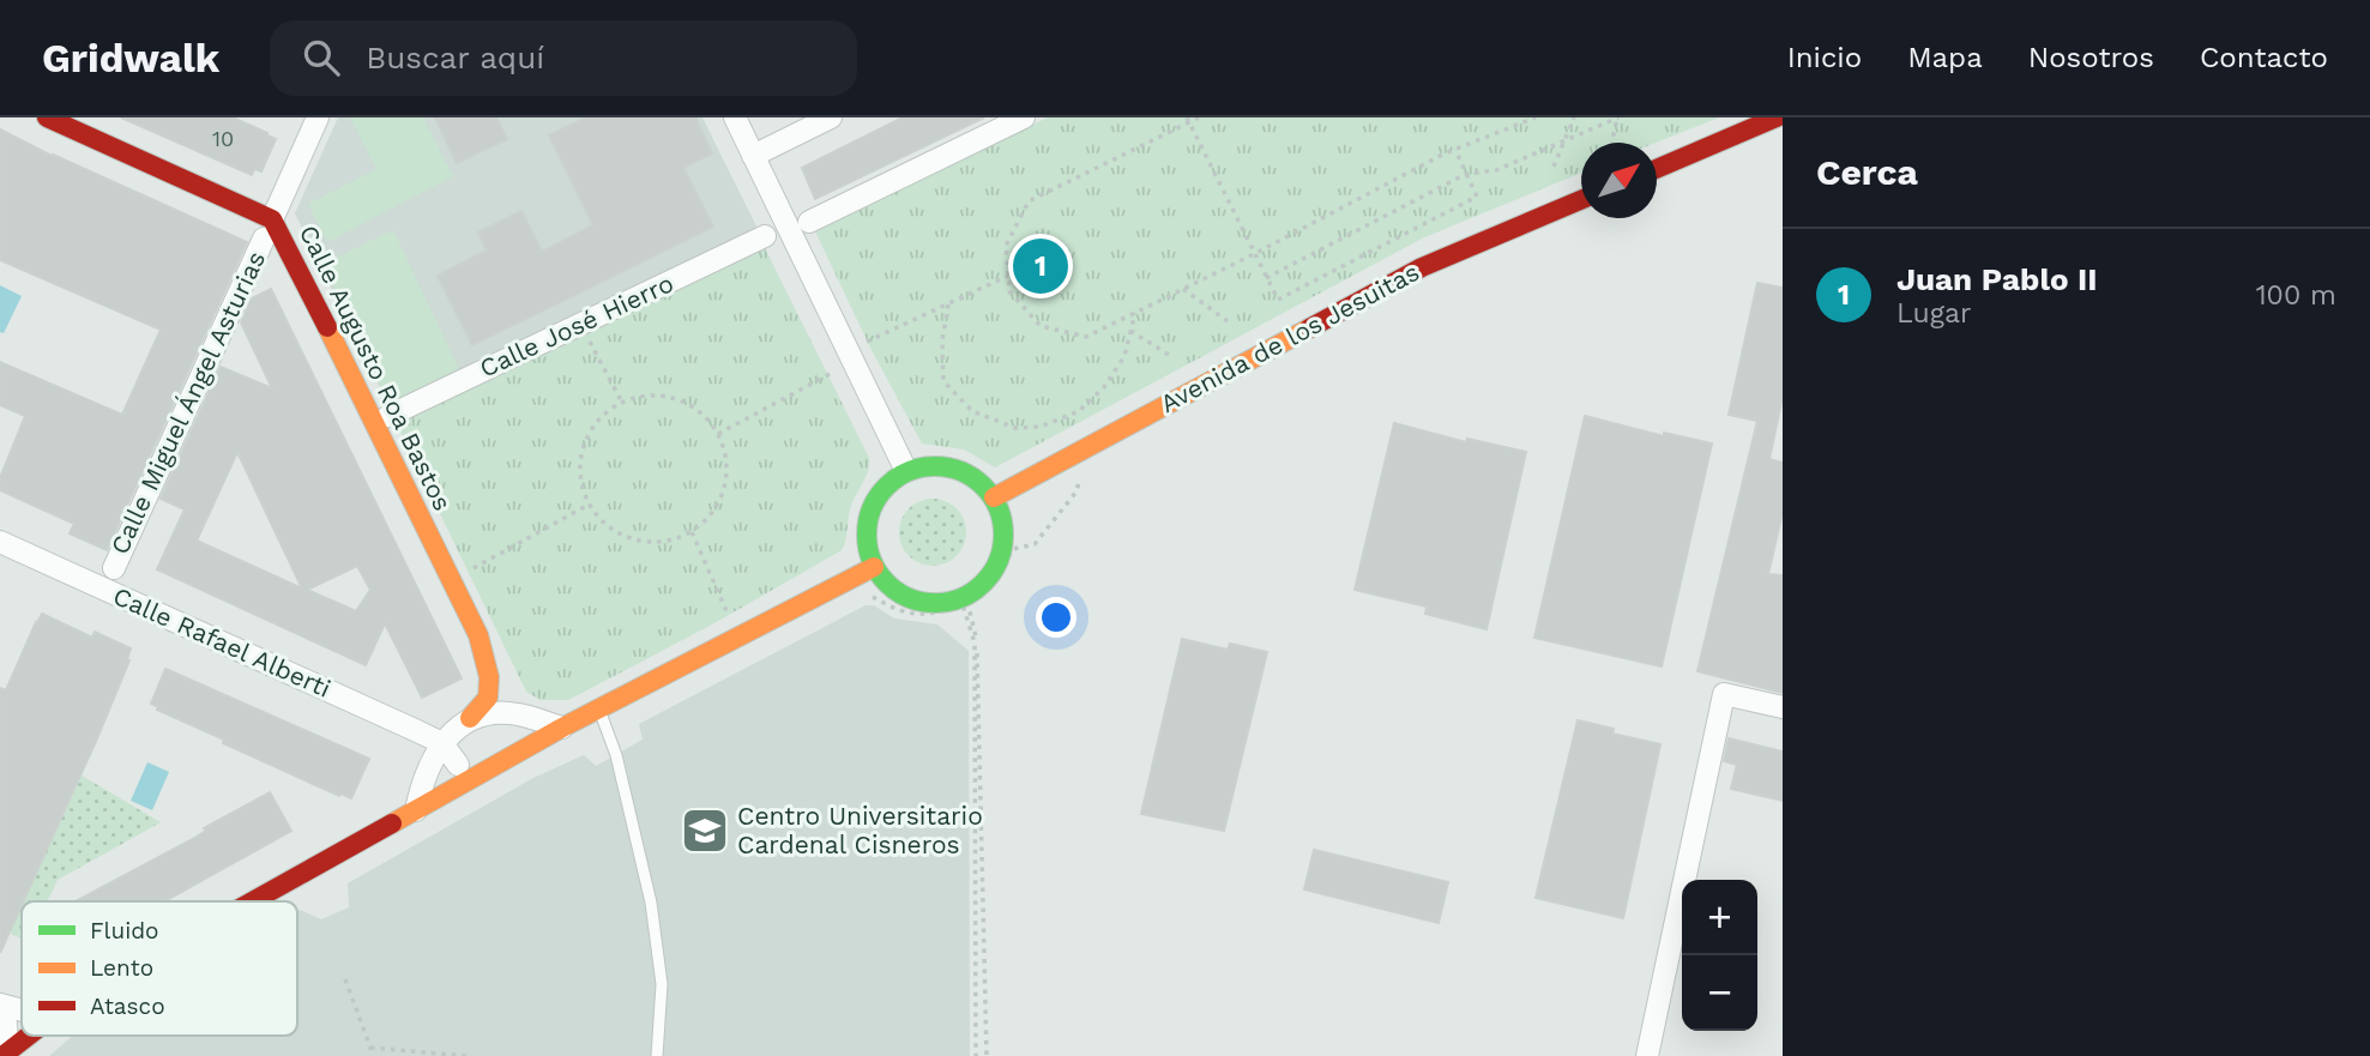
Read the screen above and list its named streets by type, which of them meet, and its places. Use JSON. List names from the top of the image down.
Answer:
{
  "streets": {
    "street": [
      "Calle José Hierro",
      "Avenida de los Jesuitas",
      "Calle Augusto Roa Bastos",
      "Calle Miguel Ángel Asturias",
      "Calle Rafael Alberti"
    ]
  },
  "crossings": [
    ["Calle Augusto Roa Bastos", "Calle Miguel Ángel Asturias"],
    ["Calle Augusto Roa Bastos", "Calle Rafael Alberti"]
  ],
  "places": {
    "school or university": ["Centro Universitario Cardenal Cisneros"]
  },
  "house_numbers": ["10"],
  "legend": ["Fluido", "Lento", "Atasco"],
  "north": "top right",
  "page": {
    "header": "Gridwalk",
    "search": "Buscar aquí",
    "nav": [
      "Inicio",
      "Mapa",
      "Nosotros",
      "Contacto"
    ],
    "heading": "Cerca",
    "list": [
      {
        "mark": "1",
        "name": "Juan Pablo II",
        "note": "Lugar",
        "value": "100 m"
      }
    ],
    "pins": "1",
    "map_buttons": ["+", "−"]
  }
}
